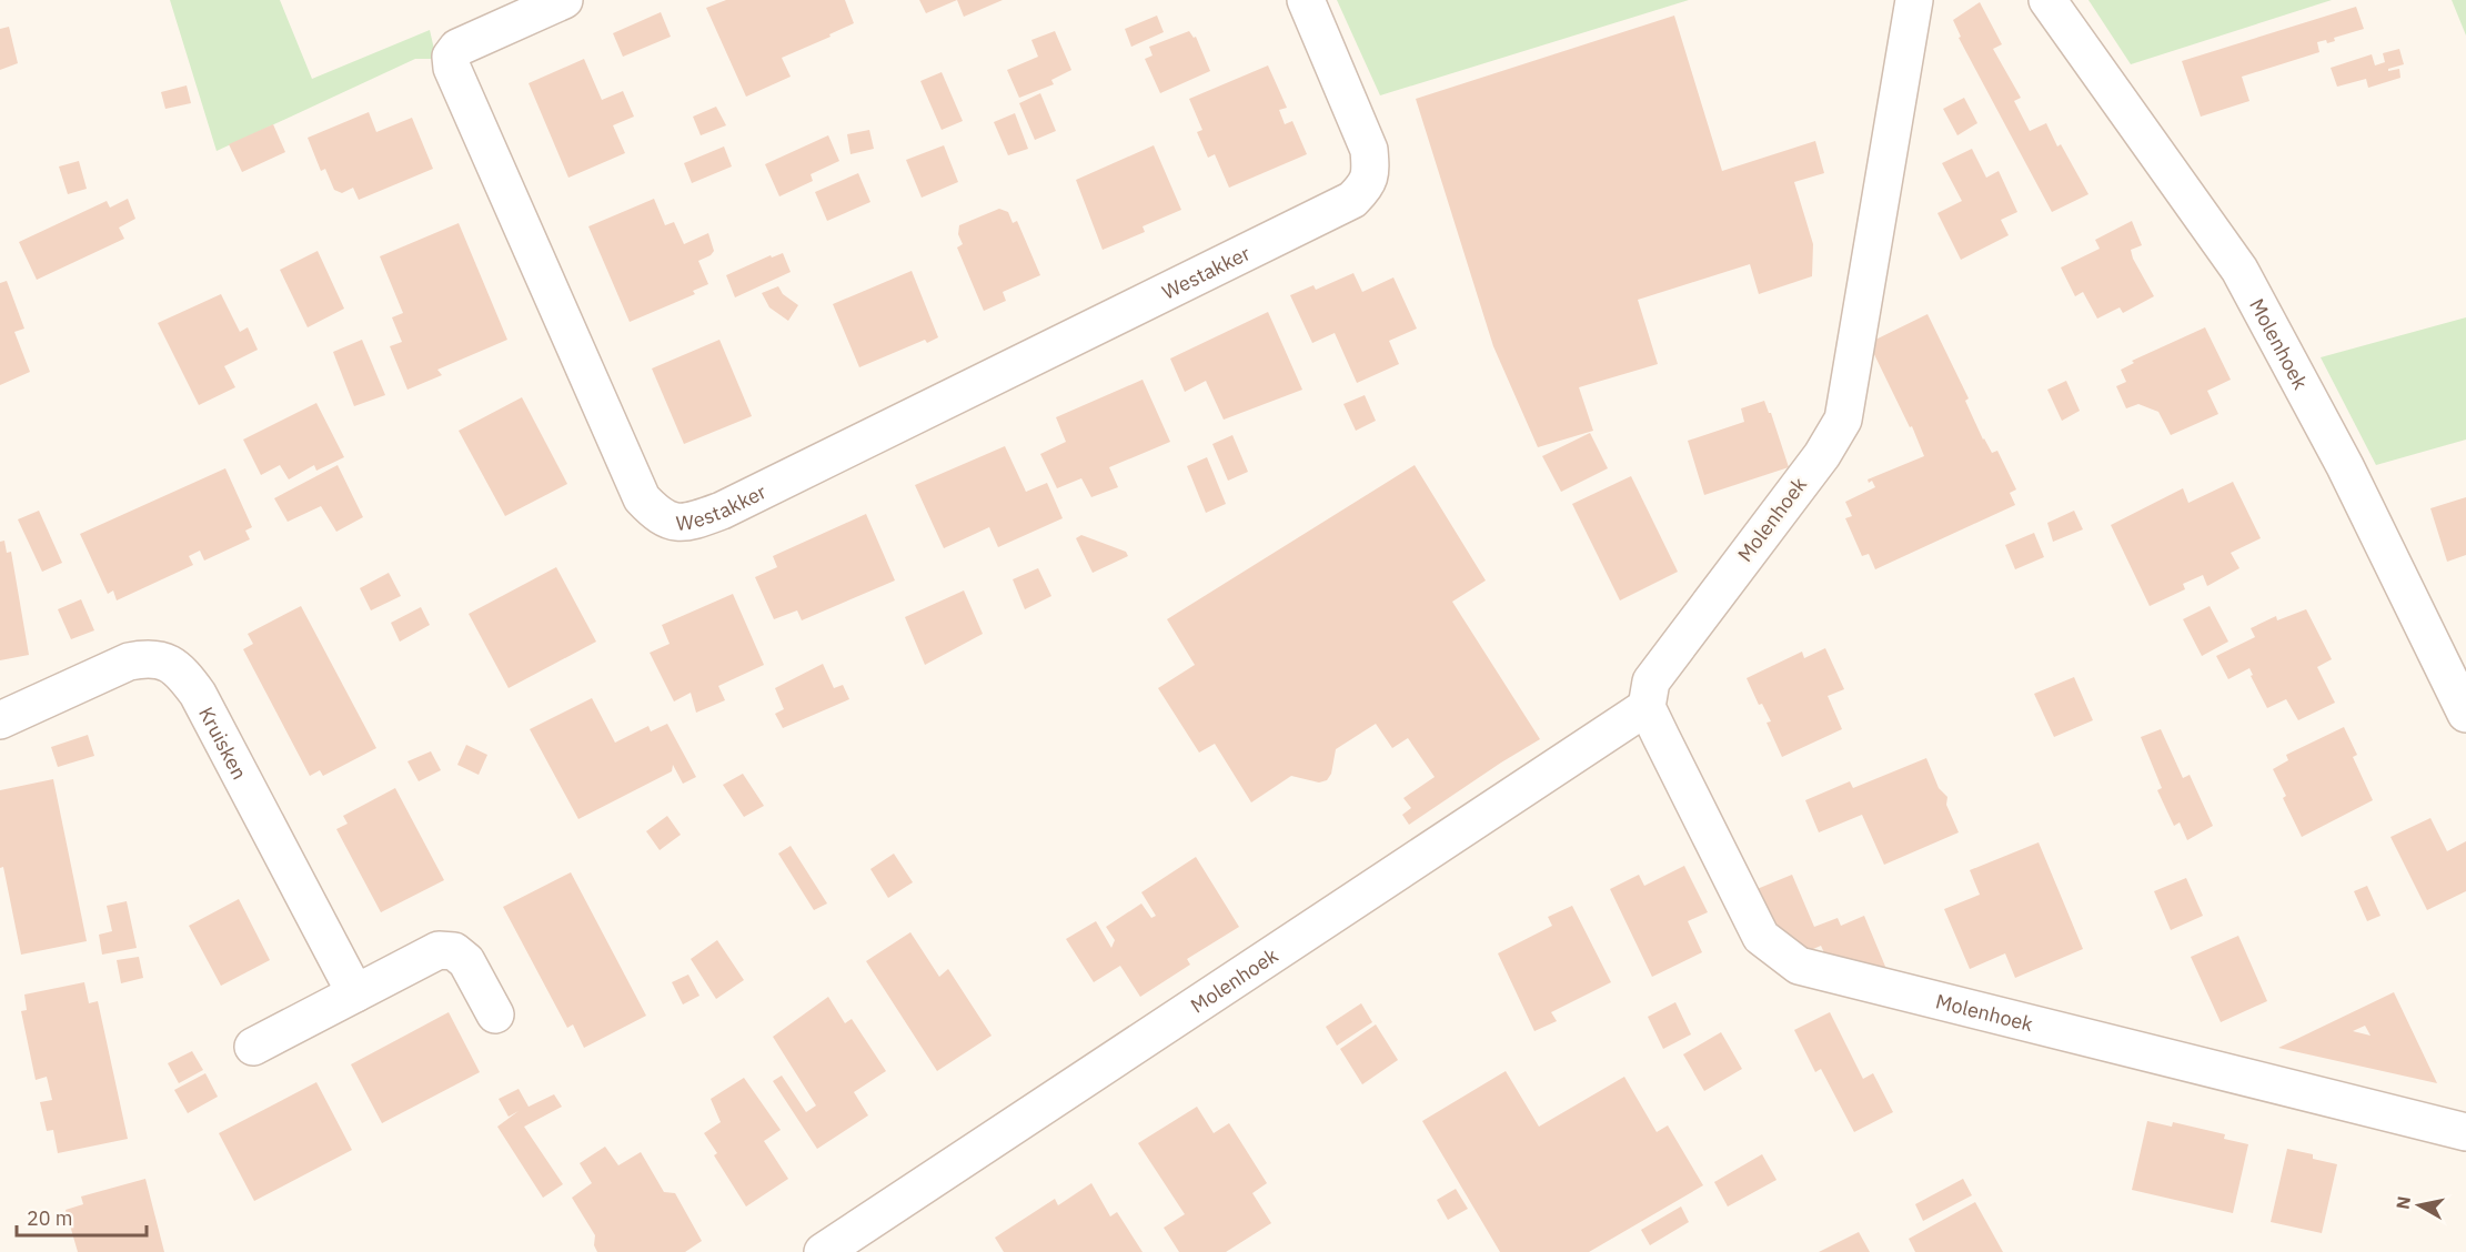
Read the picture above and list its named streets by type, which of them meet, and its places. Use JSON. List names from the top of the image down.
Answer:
{
  "streets": {
    "street": ["Westakker", "Molenhoek", "Kruisken"]
  },
  "scale_bar": "20 m",
  "north": "left"
}
